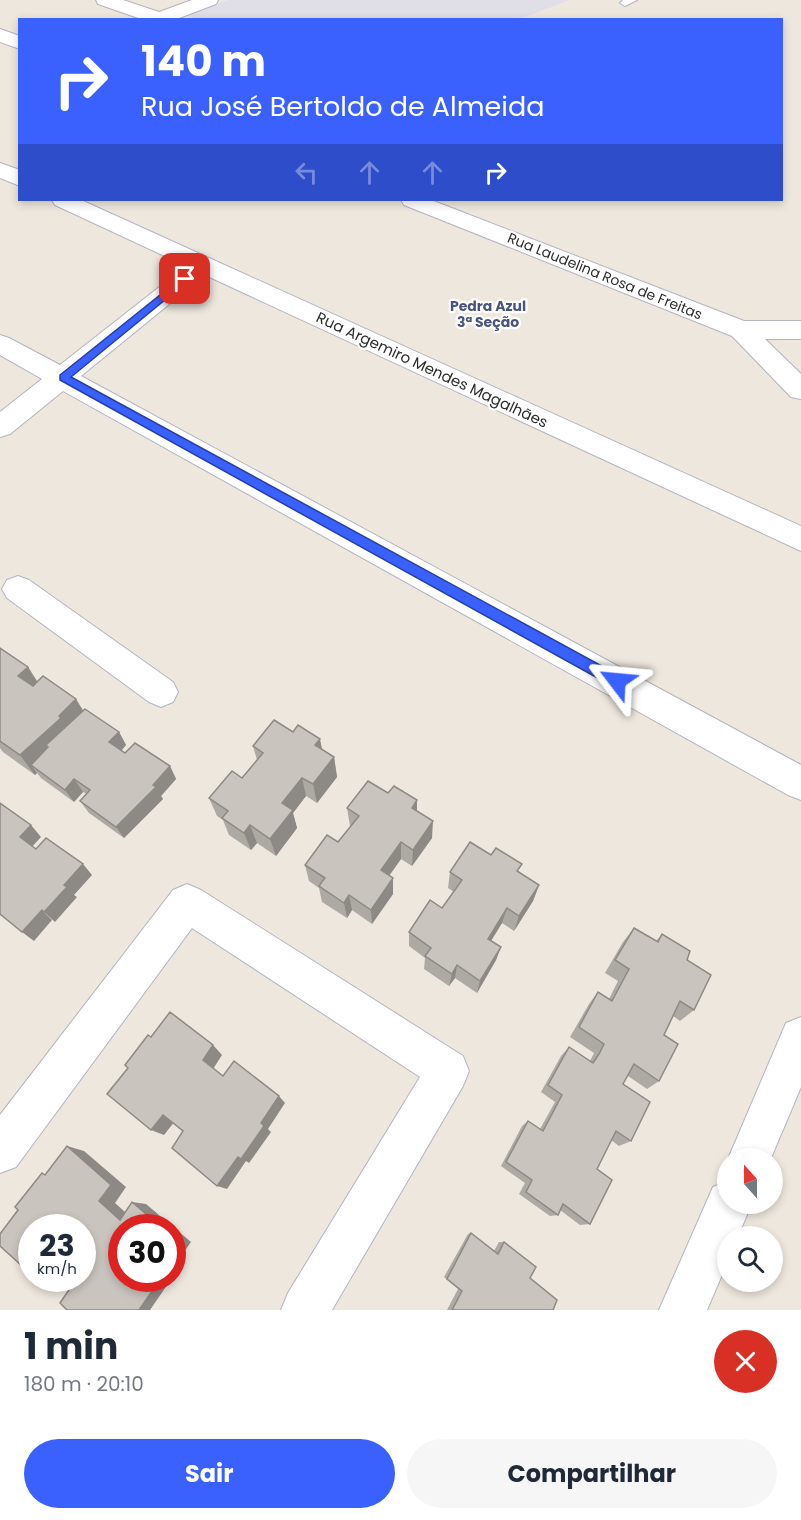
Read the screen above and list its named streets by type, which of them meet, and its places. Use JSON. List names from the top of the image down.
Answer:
{
  "streets": {
    "street": ["Rua Laudelina Rosa de Freitas", "Rua Argemiro Mendes Magalhães"]
  },
  "districts": ["Pedra Azul 3ª Seção"],
  "north": "top",
  "page": {
    "turn": ["140 m", "Rua José Bertoldo de Almeida"],
    "speed": "23 km/h",
    "limit": "30",
    "heading": ["1 min", "180 m · 20:10"],
    "buttons": ["Sair", "Compartilhar"]
  }
}
